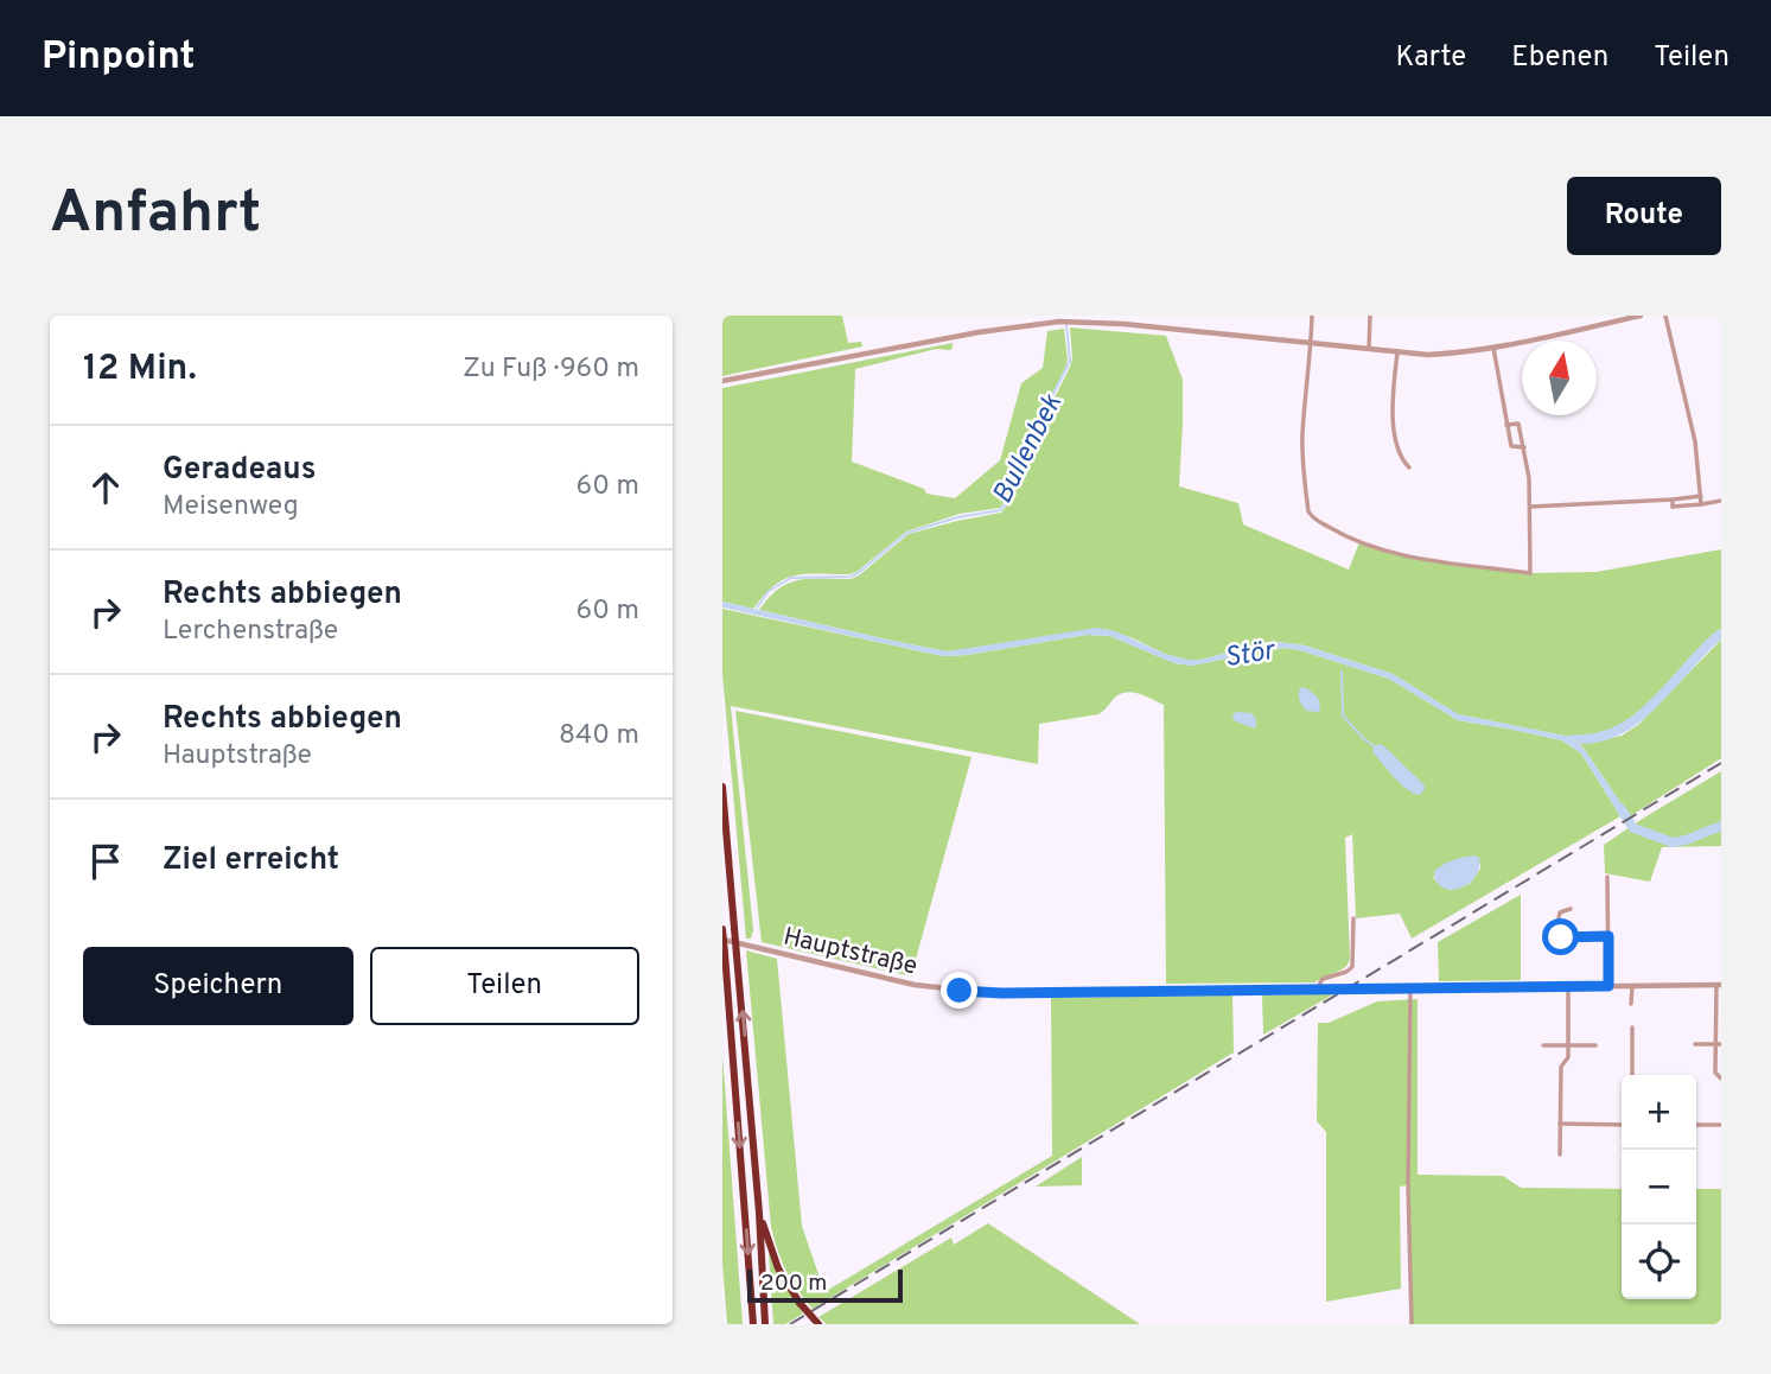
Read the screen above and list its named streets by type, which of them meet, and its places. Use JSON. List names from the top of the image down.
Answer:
{
  "streets": {
    "street": ["Hauptstraße"]
  },
  "water": ["Bullenbek", "Stör"],
  "scale_bar": "200 m",
  "north": "top",
  "page": {
    "header": "Pinpoint",
    "nav": ["Karte", "Ebenen", "Teilen"],
    "buttons": [
      "Route",
      ["Speichern", "Teilen"]
    ],
    "title": "Anfahrt",
    "heading": ["12 Min.", "Zu Fuß · 960 m"],
    "list": [
      ["Geradeaus", "Meisenweg", "60 m"],
      ["Rechts abbiegen", "Lerchenstraße", "60 m"],
      ["Rechts abbiegen", "Hauptstraße", "840 m"],
      "Ziel erreicht"
    ],
    "map_buttons": ["+", "−"],
    "scale": "200 m"
  }
}
